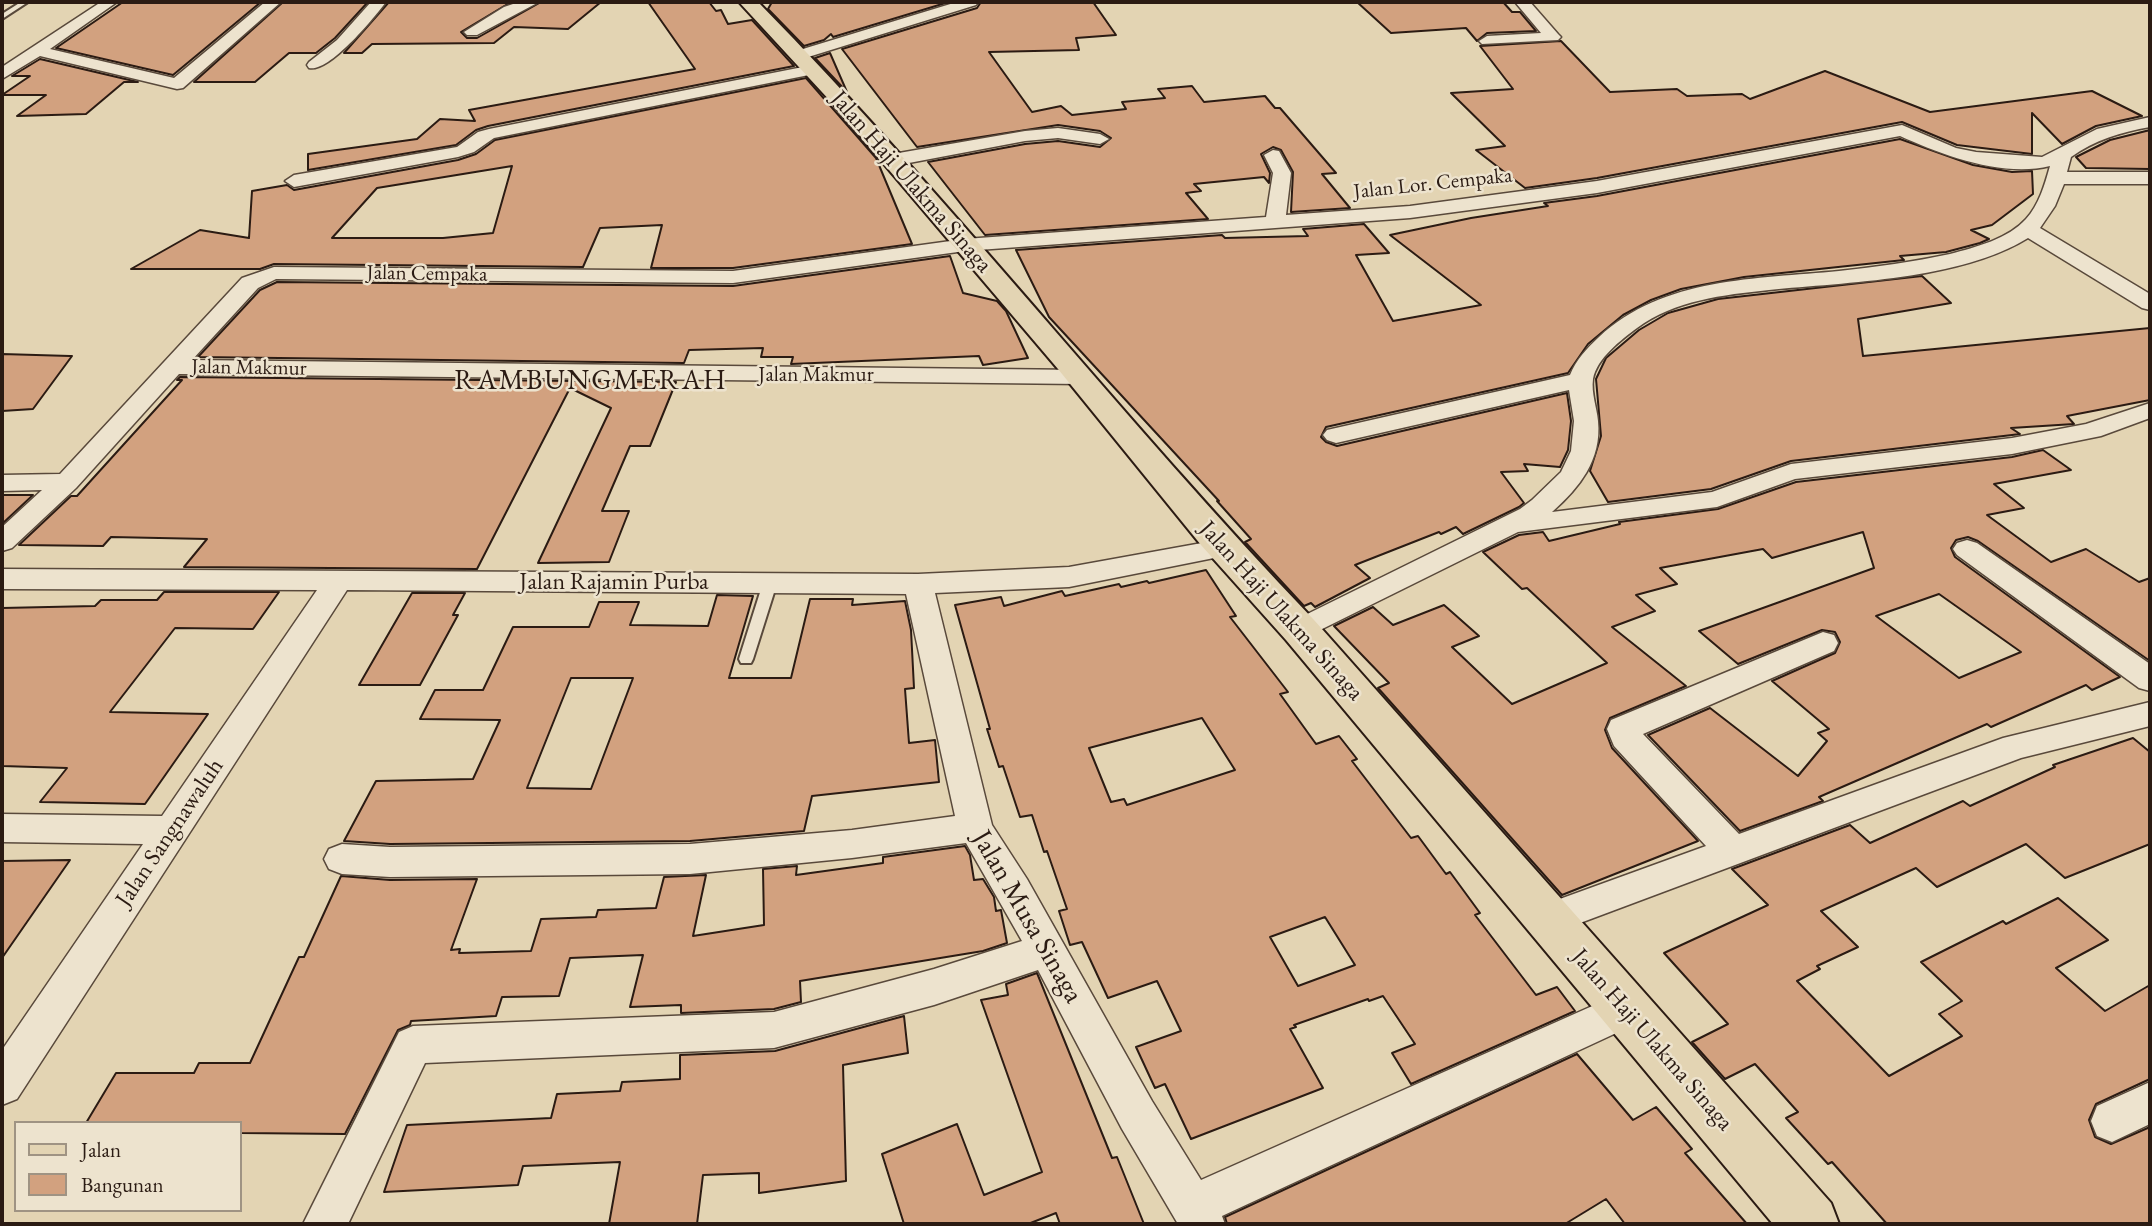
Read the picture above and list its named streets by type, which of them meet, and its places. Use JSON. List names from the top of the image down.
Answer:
{
  "streets": {
    "main road": ["Jalan Haji Ulakma Sinaga"],
    "street": [
      "Jalan Lor. Cempaka",
      "Jalan Cempaka",
      "Jalan Makmur",
      "Jalan Rajamin Purba",
      "Jalan Sangnawaluh",
      "Jalan Musa Sinaga"
    ]
  },
  "crossings": [
    ["Jalan Haji Ulakma Sinaga", "Jalan Lor. Cempaka"],
    ["Jalan Haji Ulakma Sinaga", "Jalan Cempaka"],
    ["Jalan Haji Ulakma Sinaga", "Jalan Makmur"],
    ["Jalan Haji Ulakma Sinaga", "Jalan Rajamin Purba"],
    ["Jalan Lor. Cempaka", "Jalan Cempaka"],
    ["Jalan Cempaka", "Jalan Makmur"],
    ["Jalan Rajamin Purba", "Jalan Sangnawaluh"],
    ["Jalan Rajamin Purba", "Jalan Musa Sinaga"]
  ],
  "districts": ["RAMBUNGMERAH"],
  "legend": ["Jalan", "Bangunan"]
}
